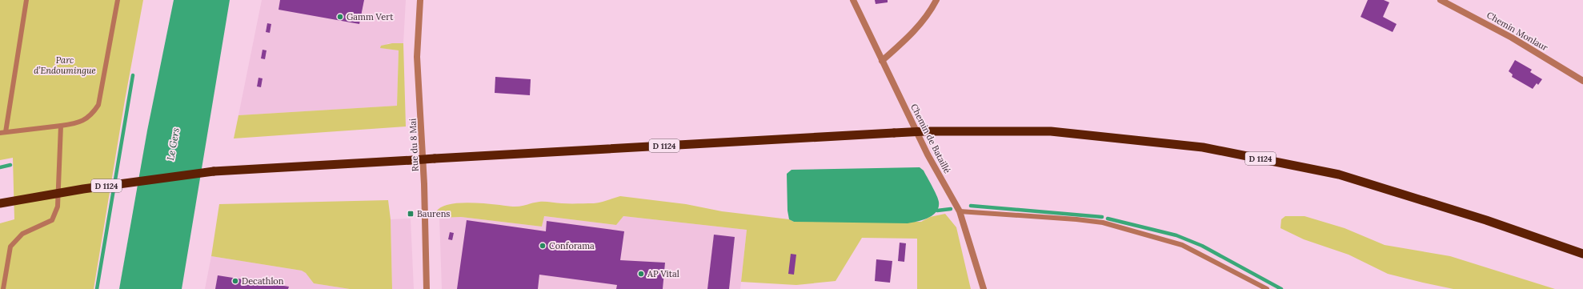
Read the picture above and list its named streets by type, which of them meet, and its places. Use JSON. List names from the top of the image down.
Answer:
{
  "streets": {
    "highway": ["D 1124"],
    "street": ["Chemin Monlaur", "Chemin de Bataillé", "Rue du 8 Mai"]
  },
  "water": ["Le Gers"],
  "parks": ["Parc d’Endoumingue"],
  "places": {
    "other": [
      "Gamm Vert",
      "Conforama",
      "AP Vital",
      "Decathlon"
    ],
    "transit": ["Baurens"]
  }
}
